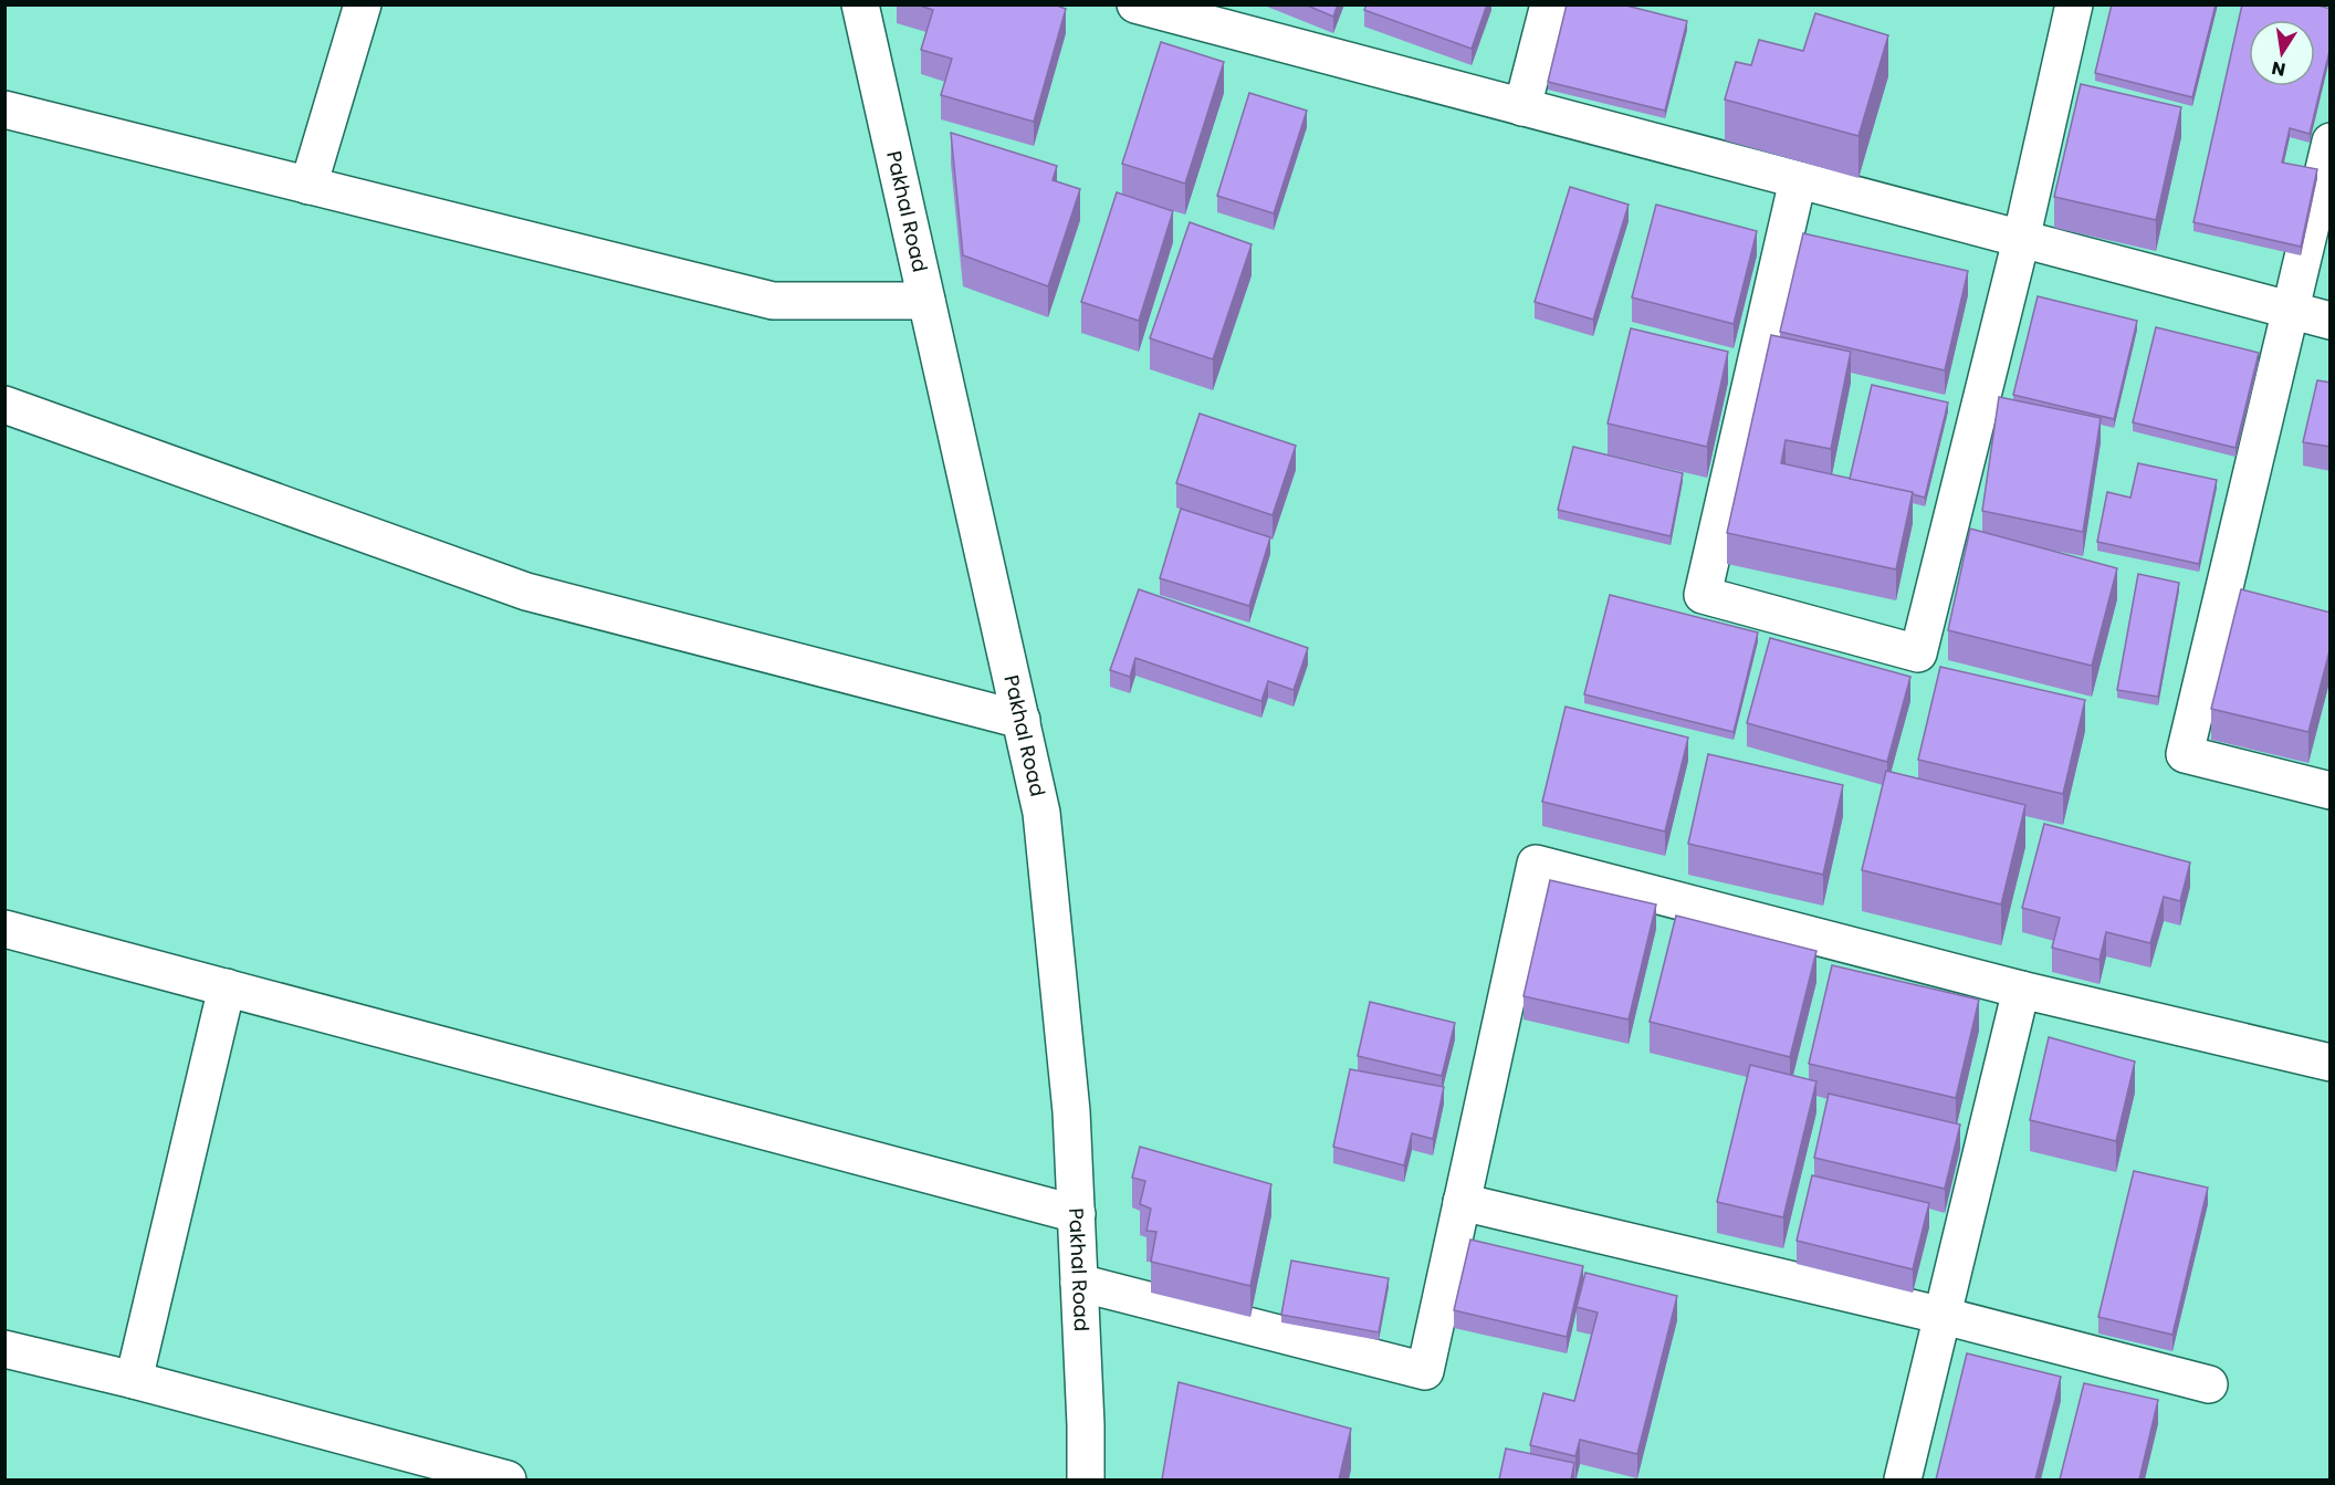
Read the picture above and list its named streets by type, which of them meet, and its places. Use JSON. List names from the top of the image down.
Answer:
{
  "streets": {
    "street": ["Pakhal Road"]
  },
  "north": "bottom"
}
